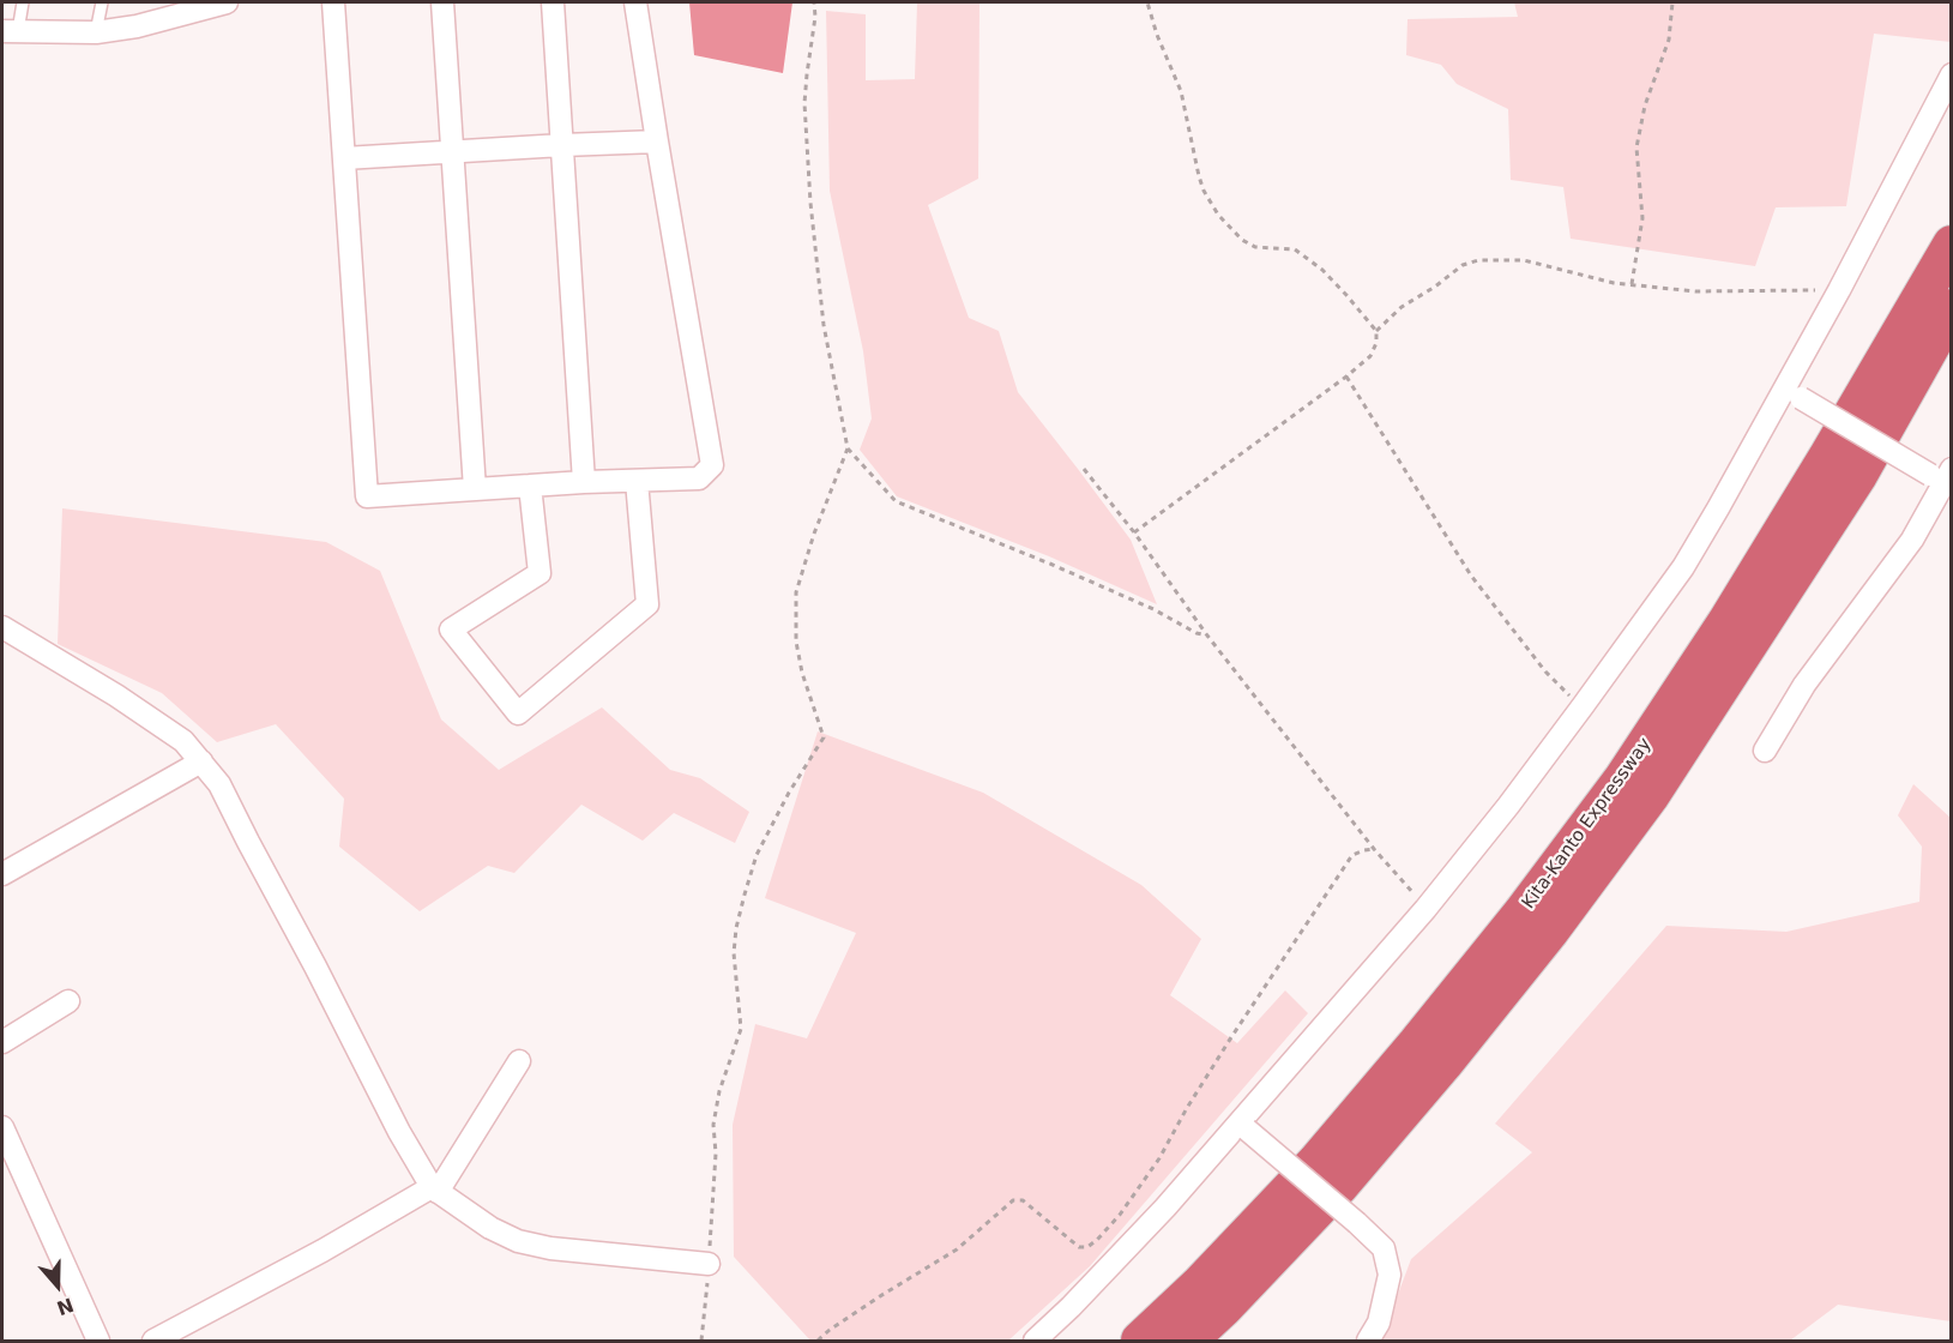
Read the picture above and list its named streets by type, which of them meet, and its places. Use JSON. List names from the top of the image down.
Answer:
{
  "streets": {
    "highway": ["Kita-Kanto Expressway"]
  },
  "north": "bottom"
}
